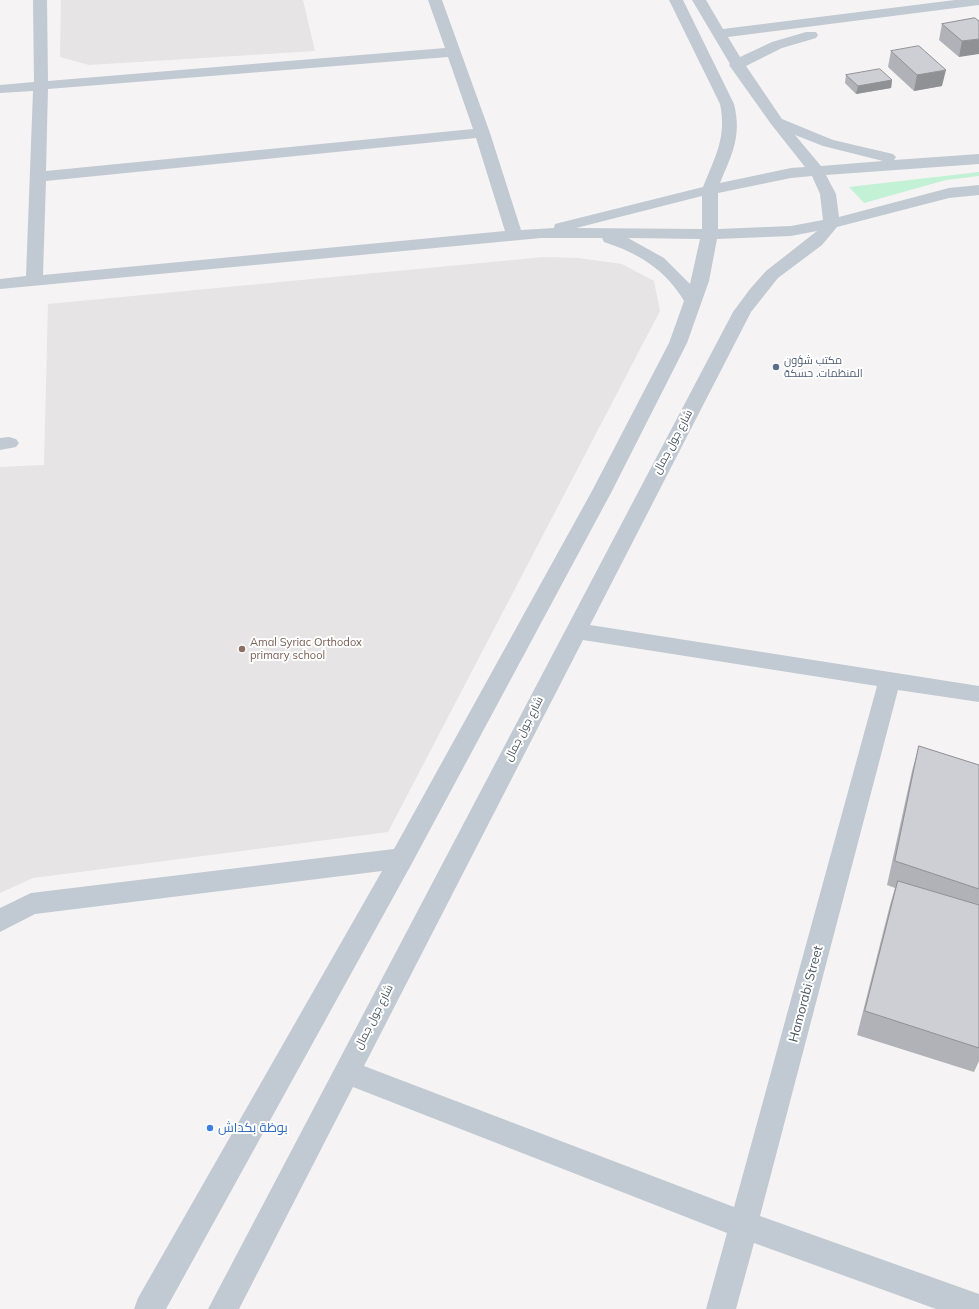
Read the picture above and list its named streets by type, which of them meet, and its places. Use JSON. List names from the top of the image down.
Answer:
{
  "streets": {
    "street": ["شارع جول جمال", "Hamorabi Street"]
  },
  "places": ["مكتب شؤون المنظمات. حسكة", "Amal Syriac Orthodox primary school", "بوظة بكداش"]
}
